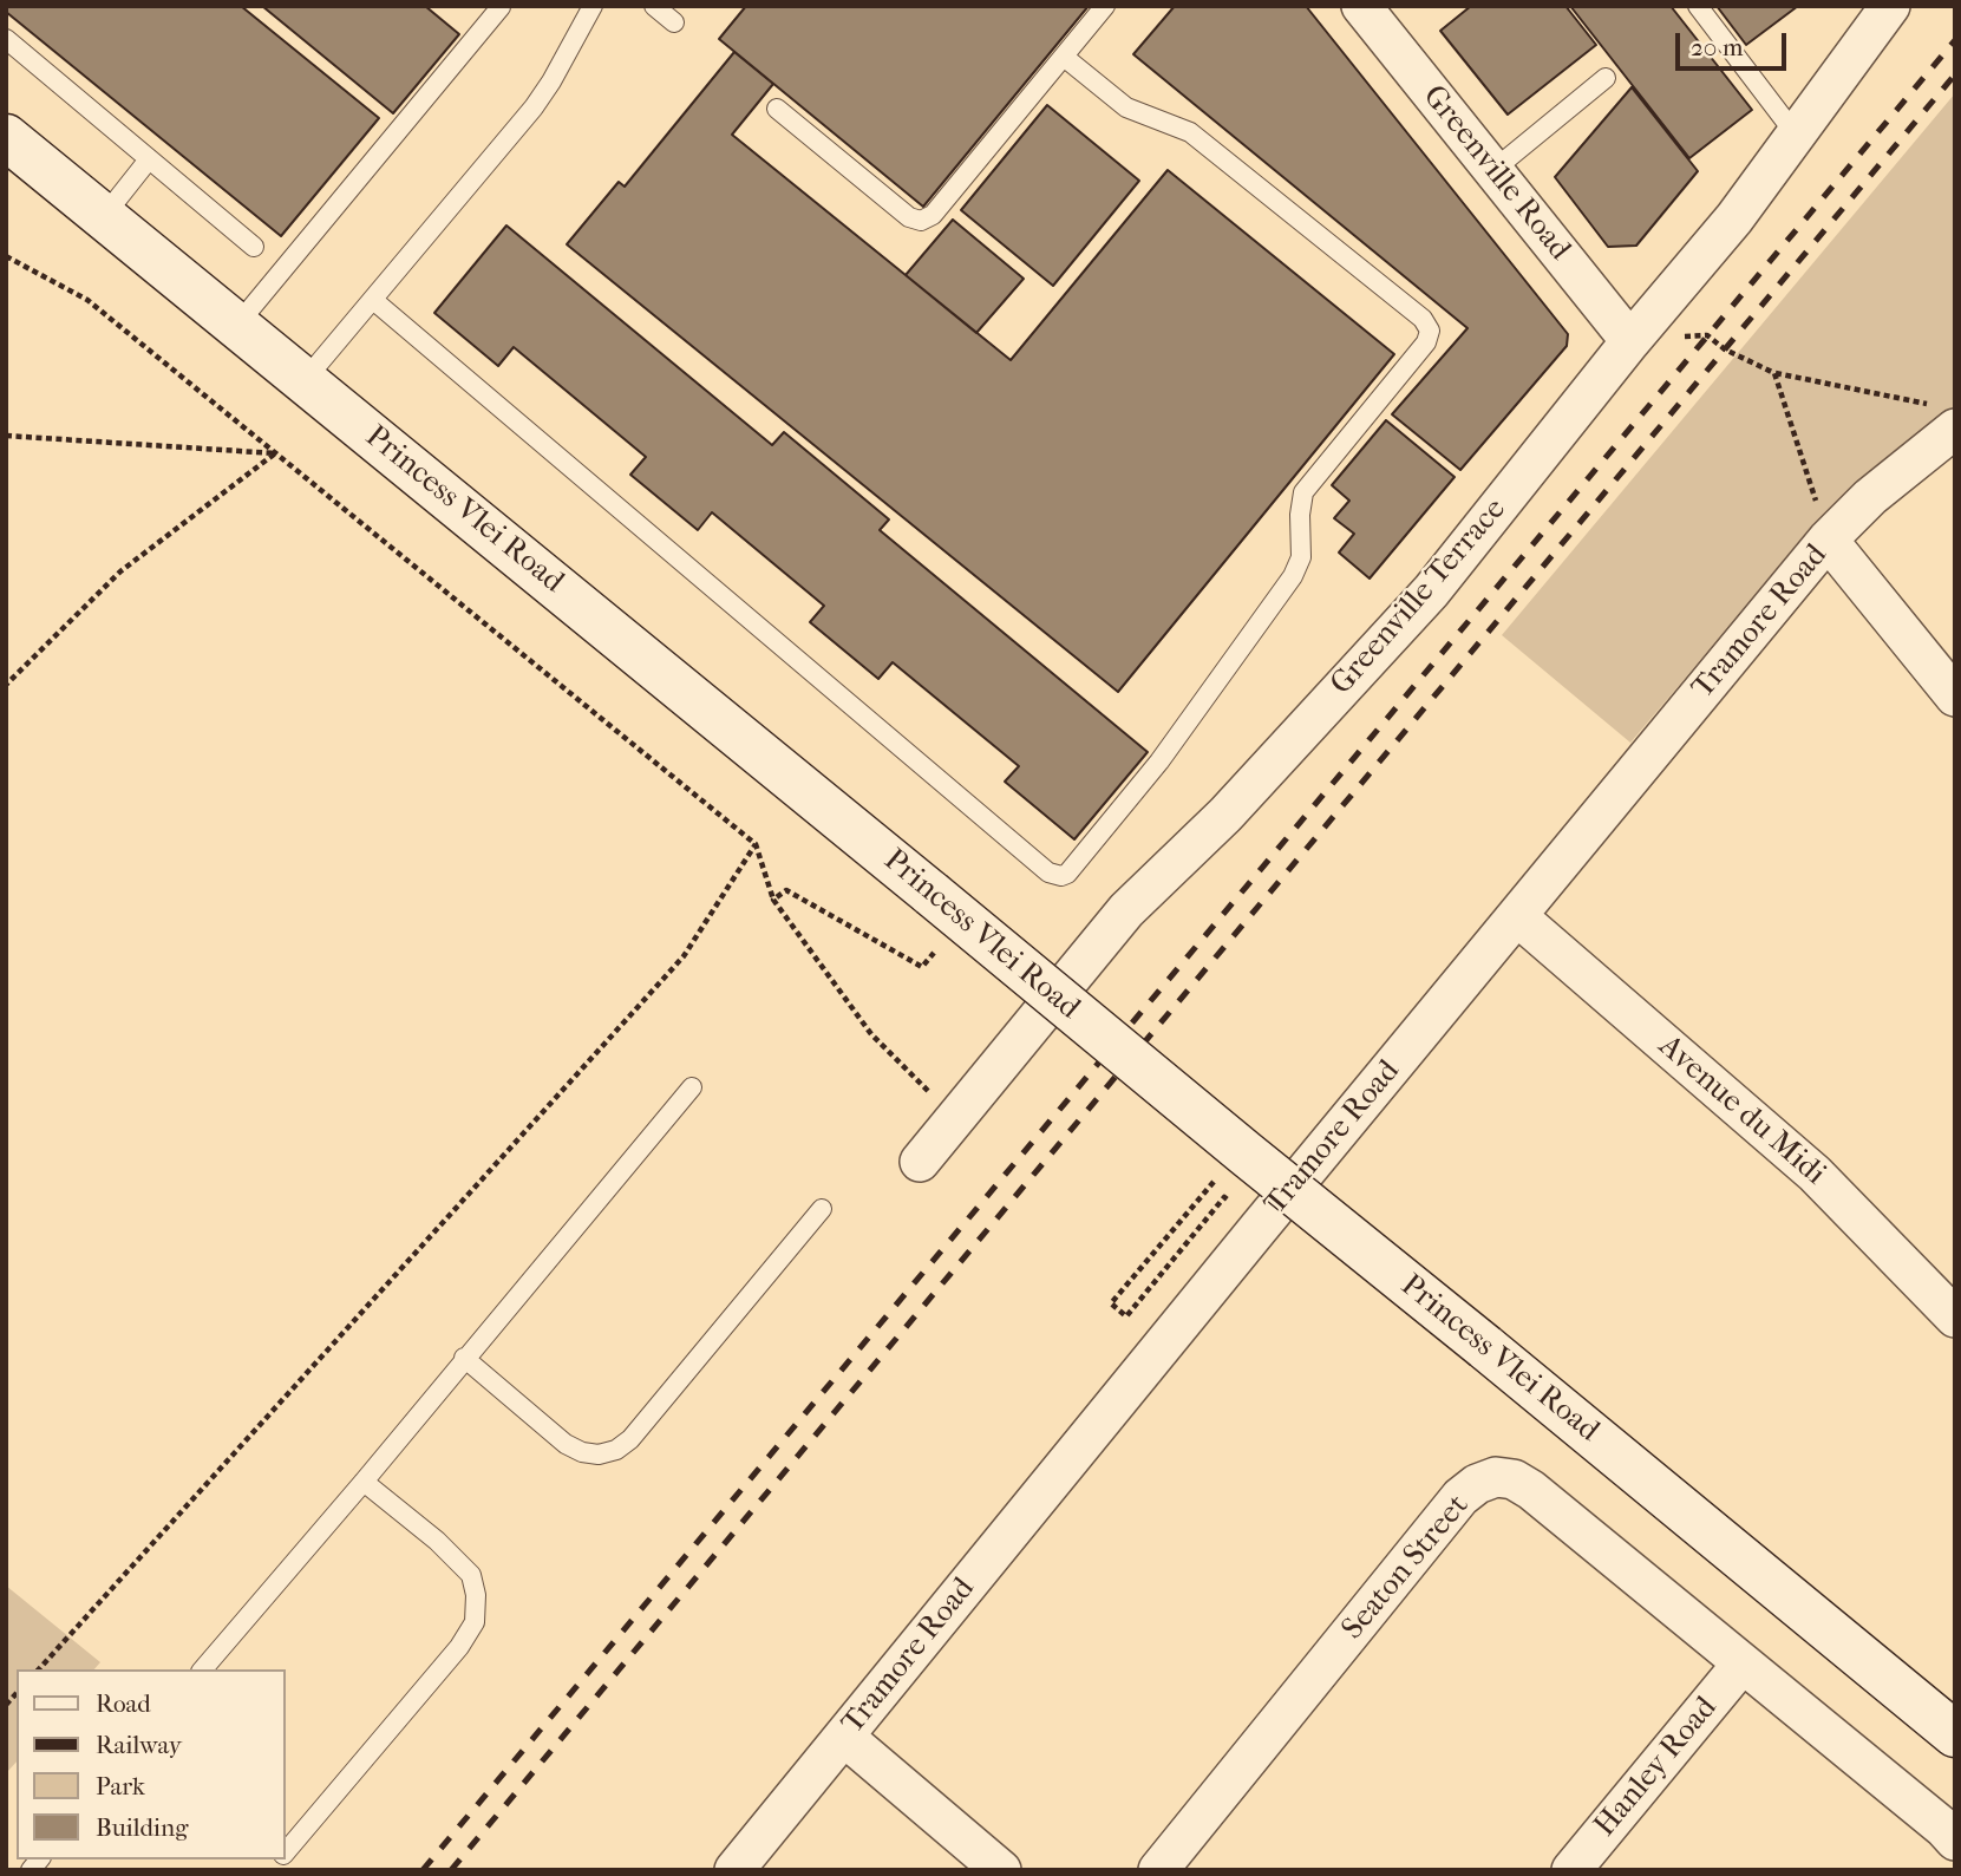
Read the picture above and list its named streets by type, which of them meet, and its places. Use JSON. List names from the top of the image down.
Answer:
{
  "streets": {
    "street": [
      "Greenville Road",
      "Princess Vlei Road",
      "Greenville Terrace",
      "Tramore Road",
      "Avenue du Midi",
      "Seaton Street",
      "Hanley Road"
    ]
  },
  "crossings": [
    ["Greenville Road", "Greenville Terrace"],
    ["Tramore Road", "Avenue du Midi"],
    ["Seaton Street", "Hanley Road"]
  ],
  "legend": [
    "Road",
    "Railway",
    "Park",
    "Building"
  ],
  "scale_bar": "20 m"
}
